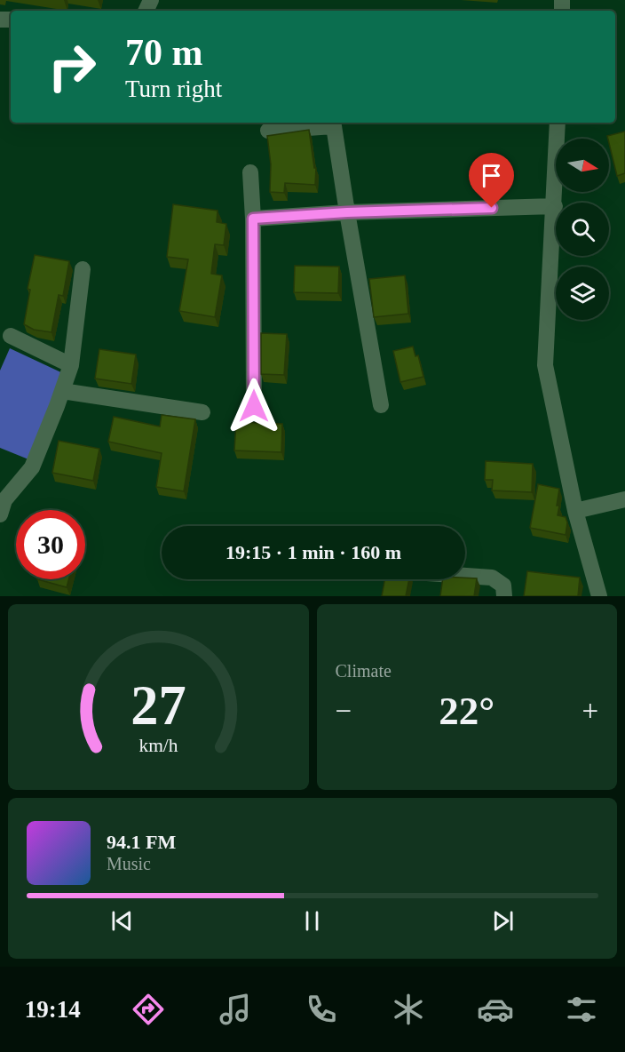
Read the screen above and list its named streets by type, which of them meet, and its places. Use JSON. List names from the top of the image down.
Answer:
{
  "north": "right",
  "page": {
    "turn": ["70 m", "Turn right"],
    "limit": "30",
    "trip": "19:15 · 1 min · 160 m",
    "tile": "Climate",
    "heat": ["−", "22°", "+"],
    "song": ["94.1 FM", "Music"],
    "tabs": "19:14",
    "gauge": ["27", "km/h"]
  }
}
